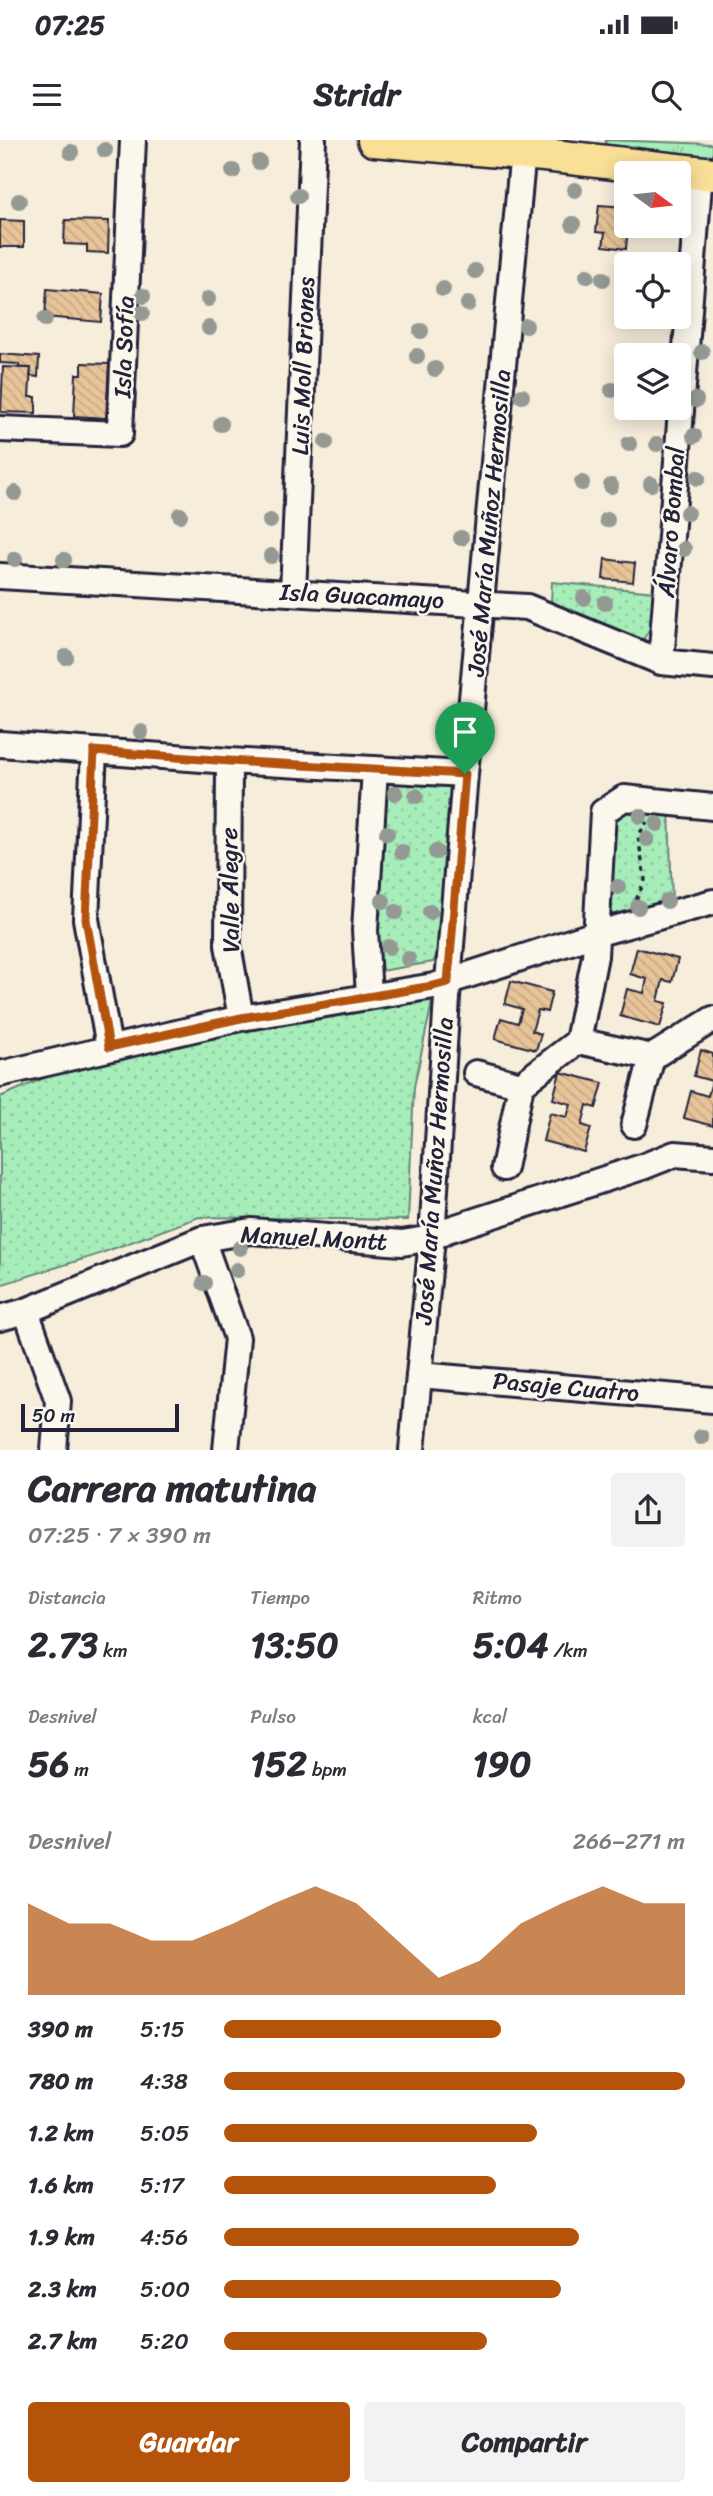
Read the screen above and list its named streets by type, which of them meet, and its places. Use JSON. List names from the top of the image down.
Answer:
{
  "streets": {
    "street": [
      "Isla Sofía",
      "Luis Moll Briones",
      "Álvaro Bombal",
      "José María Muñoz Hermosilla",
      "Isla Guacamayo",
      "Valle Alegre",
      "Manuel Montt",
      "Pasaje Cuatro"
    ]
  },
  "crossings": [
    ["Luis Moll Briones", "Isla Guacamayo"],
    ["Álvaro Bombal", "Isla Guacamayo"],
    ["José María Muñoz Hermosilla", "Isla Guacamayo"],
    ["José María Muñoz Hermosilla", "Manuel Montt"],
    ["José María Muñoz Hermosilla", "Pasaje Cuatro"]
  ],
  "scale_bar": "50 m",
  "north": "right",
  "page": {
    "status": "07:25",
    "header": "Stridr",
    "scale": "50 m",
    "heading": ["Carrera matutina", "07:25 · 7 × 390 m"],
    "stats": [
      ["Distancia", "2.73 km"],
      ["Tiempo", "13:50"],
      ["Ritmo", "5:04 /km"],
      ["Desnivel", "56 m"],
      ["Pulso", "152 bpm"],
      ["kcal", "190"]
    ],
    "chart": ["Desnivel", "266–271 m"],
    "list": [
      {
        "name": "390 m",
        "note": "5:15"
      },
      {
        "name": "780 m",
        "note": "4:38"
      },
      {
        "name": "1.2 km",
        "note": "5:05"
      },
      {
        "name": "1.6 km",
        "note": "5:17"
      },
      {
        "name": "1.9 km",
        "note": "4:56"
      },
      {
        "name": "2.3 km",
        "note": "5:00"
      },
      {
        "name": "2.7 km",
        "note": "5:20"
      }
    ],
    "buttons": ["Guardar", "Compartir"]
  }
}
